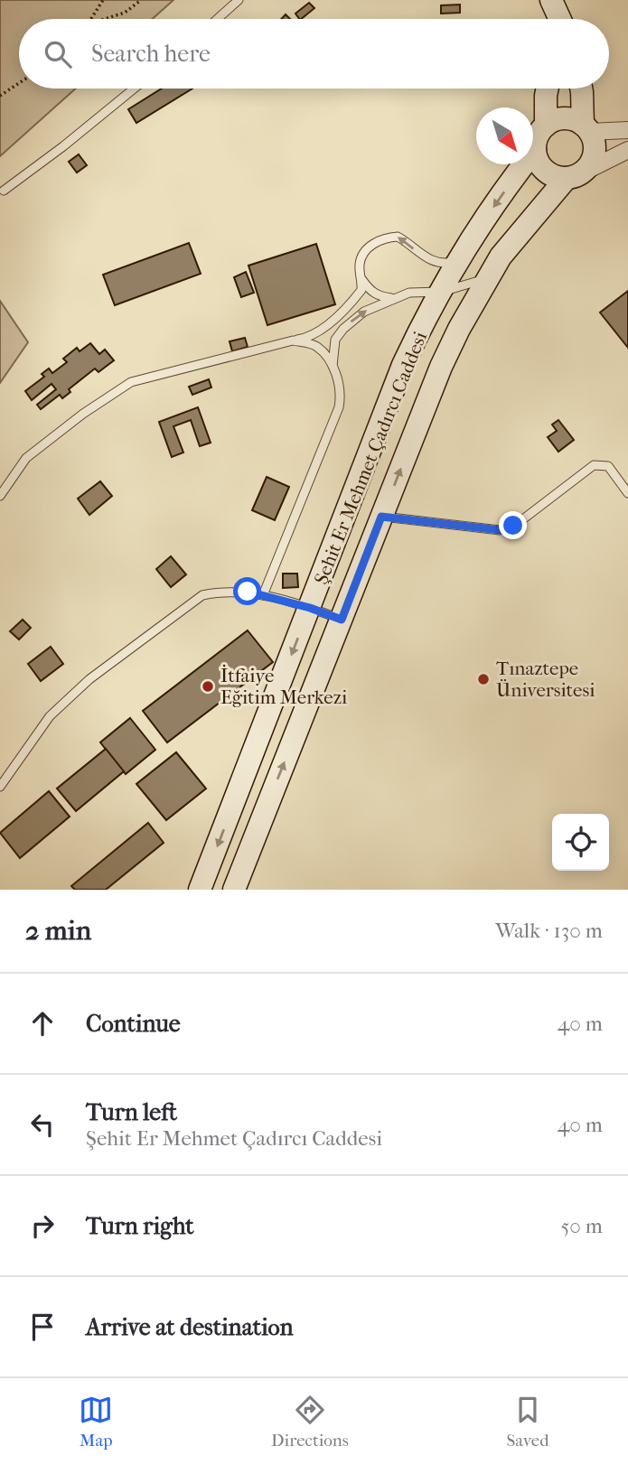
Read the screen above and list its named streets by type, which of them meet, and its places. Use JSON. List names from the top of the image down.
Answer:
{
  "streets": {
    "main road": ["Şehit Er Mehmet Çadırcı Caddesi"]
  },
  "places": ["Tınaztepe Üniversitesi", "İtfaiye Eğitim Merkezi"],
  "north": "bottom right",
  "page": {
    "search": "Search here",
    "heading": ["2 min", "Walk · 130 m"],
    "list": [
      ["Continue", "40 m"],
      ["Turn left", "Şehit Er Mehmet Çadırcı Caddesi", "40 m"],
      ["Turn right", "50 m"],
      "Arrive at destination"
    ],
    "nav": ["Map", "Directions", "Saved"]
  }
}
